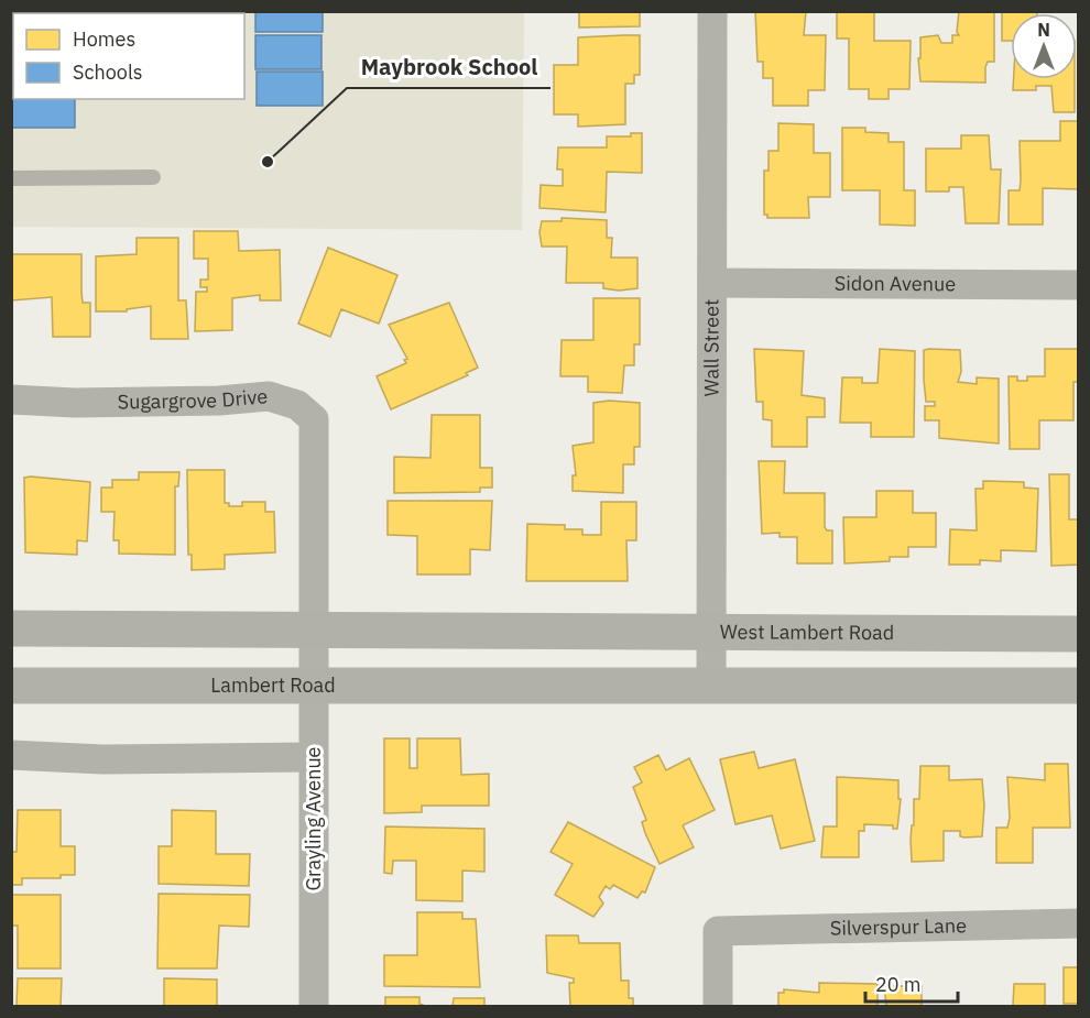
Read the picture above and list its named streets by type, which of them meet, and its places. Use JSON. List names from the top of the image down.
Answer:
{
  "streets": {
    "main road": ["West Lambert Road", "Lambert Road"],
    "street": [
      "Sidon Avenue",
      "Wall Street",
      "Sugargrove Drive",
      "Grayling Avenue",
      "Silverspur Lane"
    ]
  },
  "crossings": [
    ["Sidon Avenue", "Wall Street"],
    ["Wall Street", "West Lambert Road"],
    ["Wall Street", "Lambert Road"],
    ["Sugargrove Drive", "West Lambert Road"],
    ["Sugargrove Drive", "Grayling Avenue"],
    ["West Lambert Road", "Grayling Avenue"],
    ["Lambert Road", "Grayling Avenue"]
  ],
  "places": ["Maybrook School"],
  "legend": ["Homes", "Schools"],
  "scale_bar": "20 m",
  "north": "top"
}
